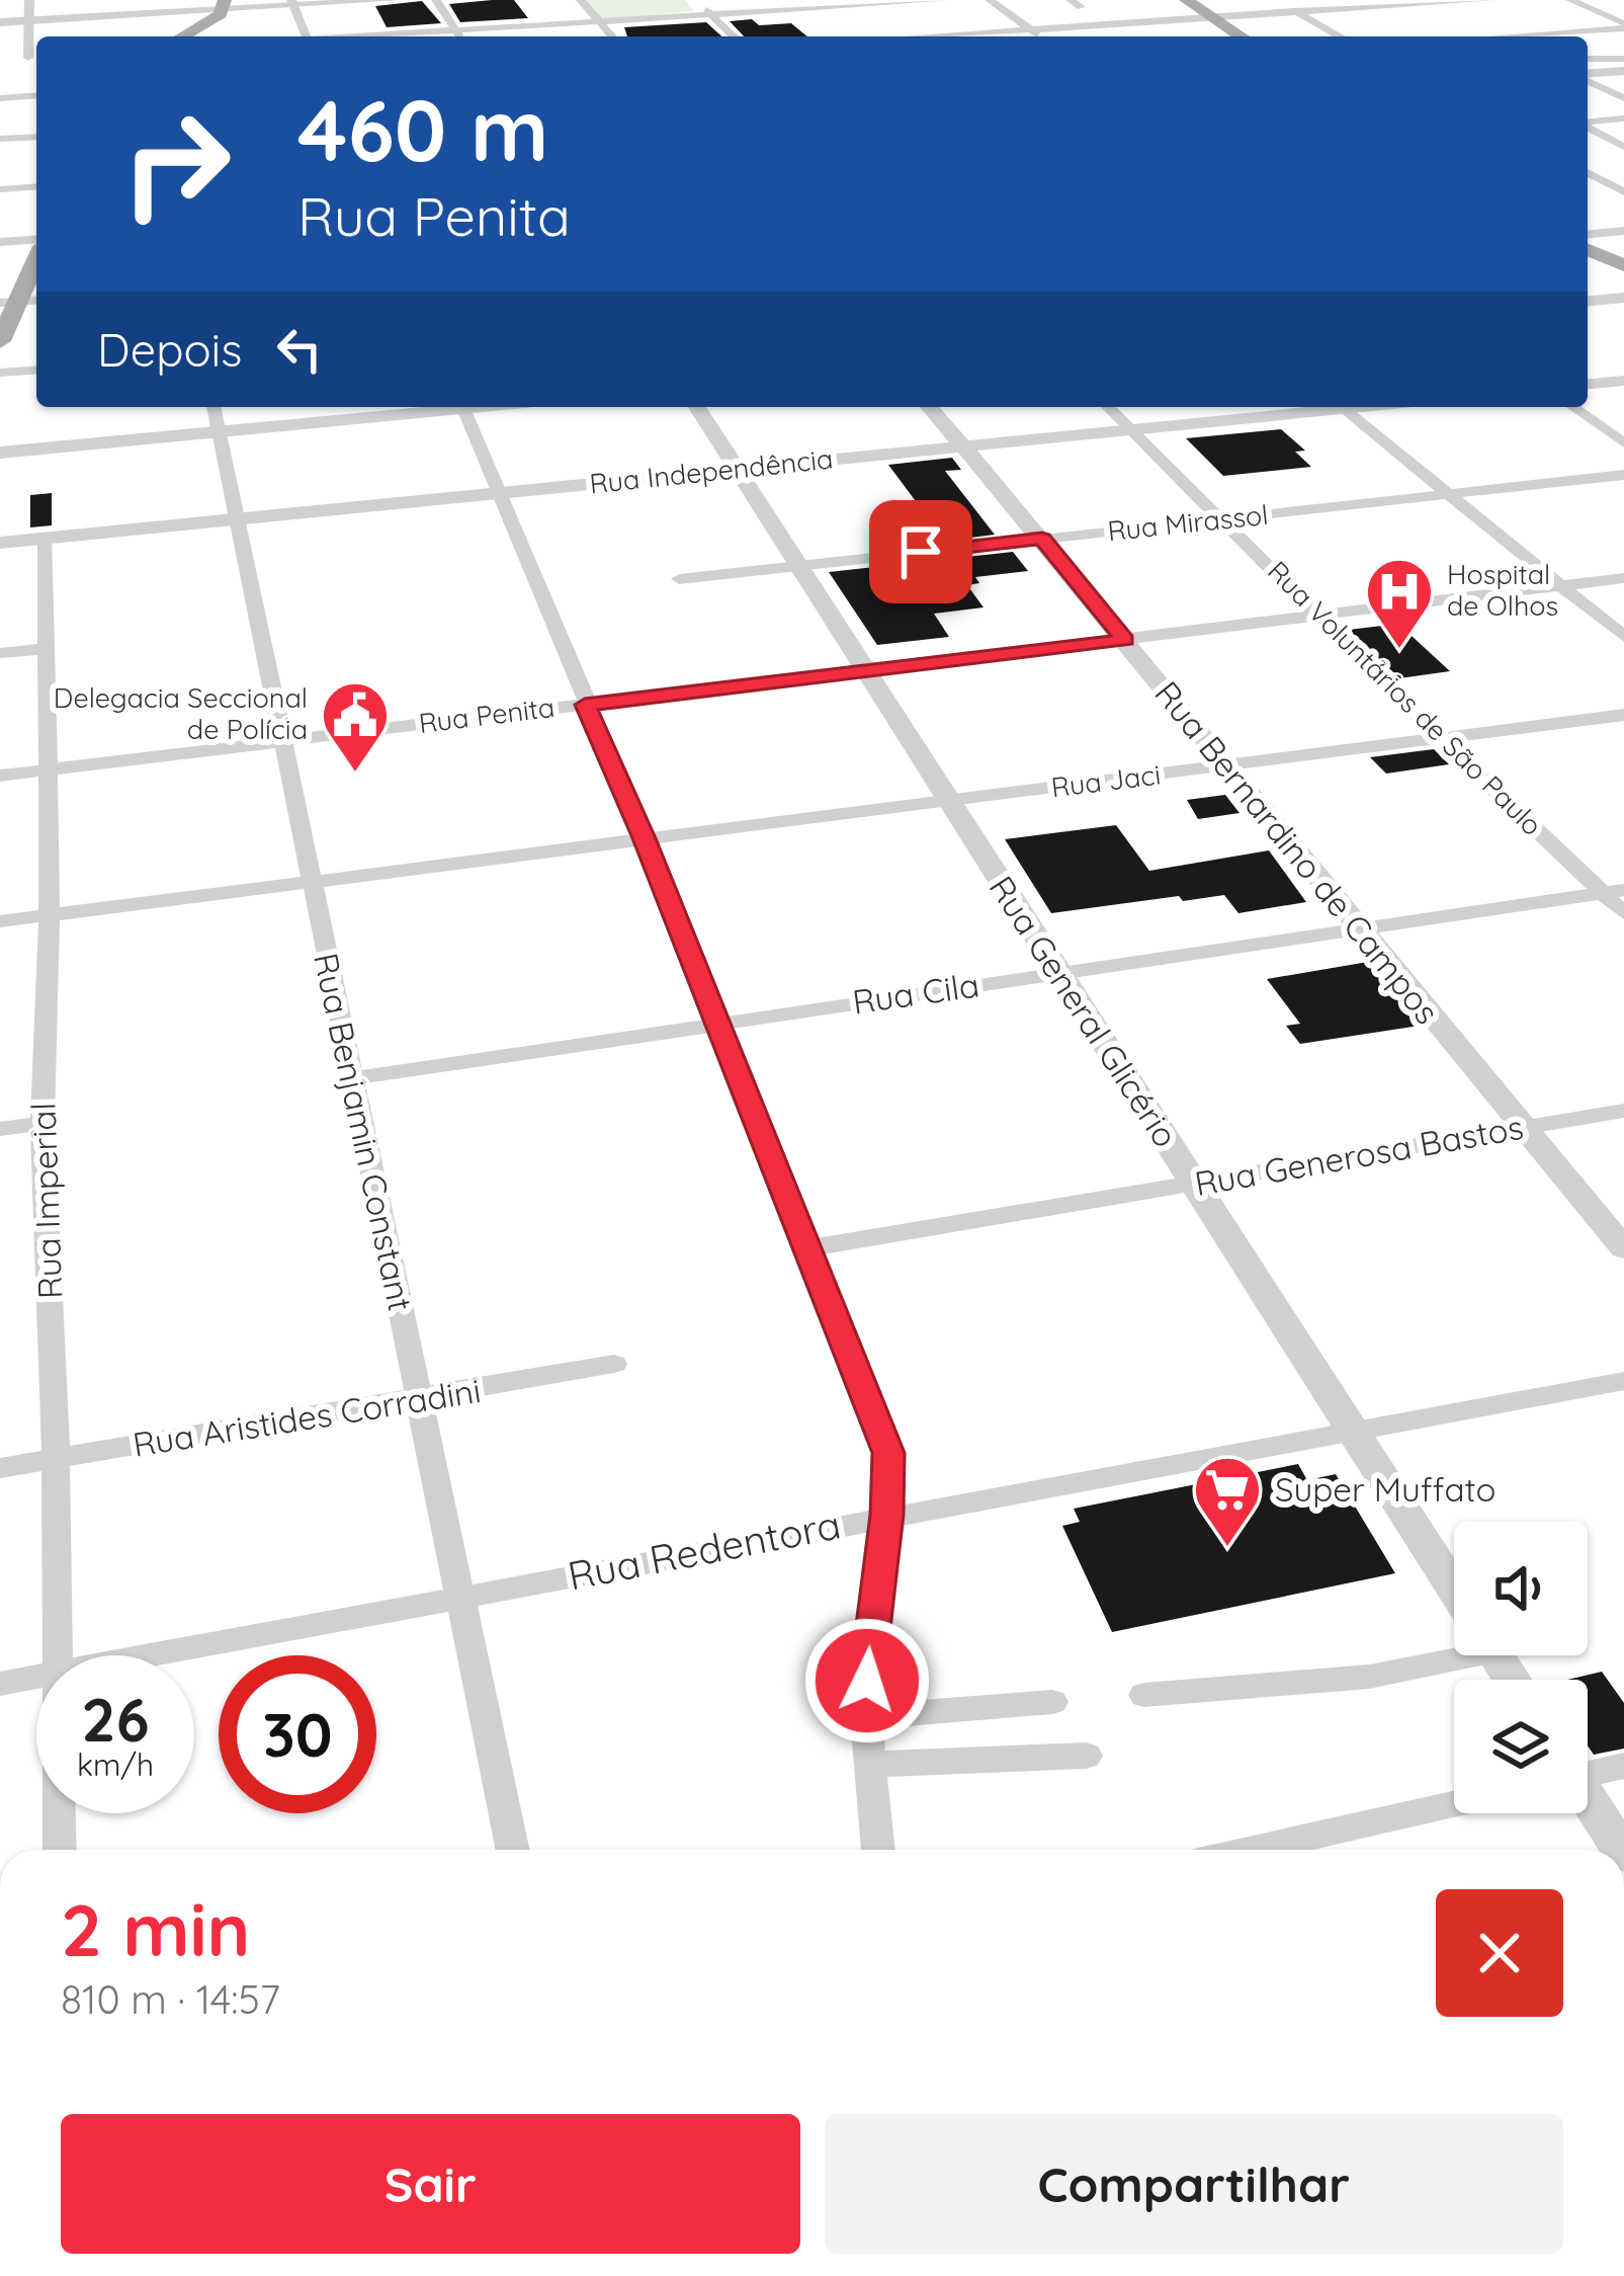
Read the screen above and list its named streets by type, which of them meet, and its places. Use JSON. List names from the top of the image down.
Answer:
{
  "streets": {
    "street": [
      "Rua Independência",
      "Rua Mirassol",
      "Rua Voluntários de São Paulo",
      "Rua Penita",
      "Rua Jaci",
      "Rua Bernardino de Campos",
      "Rua Cila",
      "Rua General Glicério",
      "Rua Benjamin Constant",
      "Rua Generosa Bastos",
      "Rua Imperial",
      "Rua Aristides Corradini",
      "Rua Redentora"
    ]
  },
  "crossings": [
    ["Rua Independência", "Rua Voluntários de São Paulo"],
    ["Rua Independência", "Rua Bernardino de Campos"],
    ["Rua Independência", "Rua General Glicério"],
    ["Rua Independência", "Rua Benjamin Constant"],
    ["Rua Independência", "Rua Imperial"],
    ["Rua Mirassol", "Rua Voluntários de São Paulo"],
    ["Rua Mirassol", "Rua Bernardino de Campos"],
    ["Rua Mirassol", "Rua General Glicério"],
    ["Rua Voluntários de São Paulo", "Rua Penita"],
    ["Rua Voluntários de São Paulo", "Rua Jaci"],
    ["Rua Voluntários de São Paulo", "Rua Cila"],
    ["Rua Penita", "Rua Bernardino de Campos"],
    ["Rua Penita", "Rua General Glicério"],
    ["Rua Penita", "Rua Benjamin Constant"],
    ["Rua Penita", "Rua Imperial"],
    ["Rua Jaci", "Rua Bernardino de Campos"],
    ["Rua Jaci", "Rua General Glicério"],
    ["Rua Jaci", "Rua Benjamin Constant"],
    ["Rua Jaci", "Rua Imperial"],
    ["Rua Bernardino de Campos", "Rua Cila"],
    ["Rua Bernardino de Campos", "Rua Generosa Bastos"],
    ["Rua Cila", "Rua General Glicério"],
    ["Rua Cila", "Rua Benjamin Constant"],
    ["Rua General Glicério", "Rua Generosa Bastos"],
    ["Rua General Glicério", "Rua Redentora"],
    ["Rua Benjamin Constant", "Rua Aristides Corradini"],
    ["Rua Benjamin Constant", "Rua Redentora"],
    ["Rua Imperial", "Rua Aristides Corradini"]
  ],
  "places": {
    "hospital": ["Hospital de Olhos"],
    "public building": ["Delegacia Seccional de Polícia"],
    "supermarket": ["Super Muffato"]
  },
  "page": {
    "turn": ["460 m", "Rua Penita"],
    "then": "Depois",
    "speed": "26 km/h",
    "limit": "30",
    "heading": ["2 min", "810 m · 14:57"],
    "buttons": ["Sair", "Compartilhar"]
  }
}
